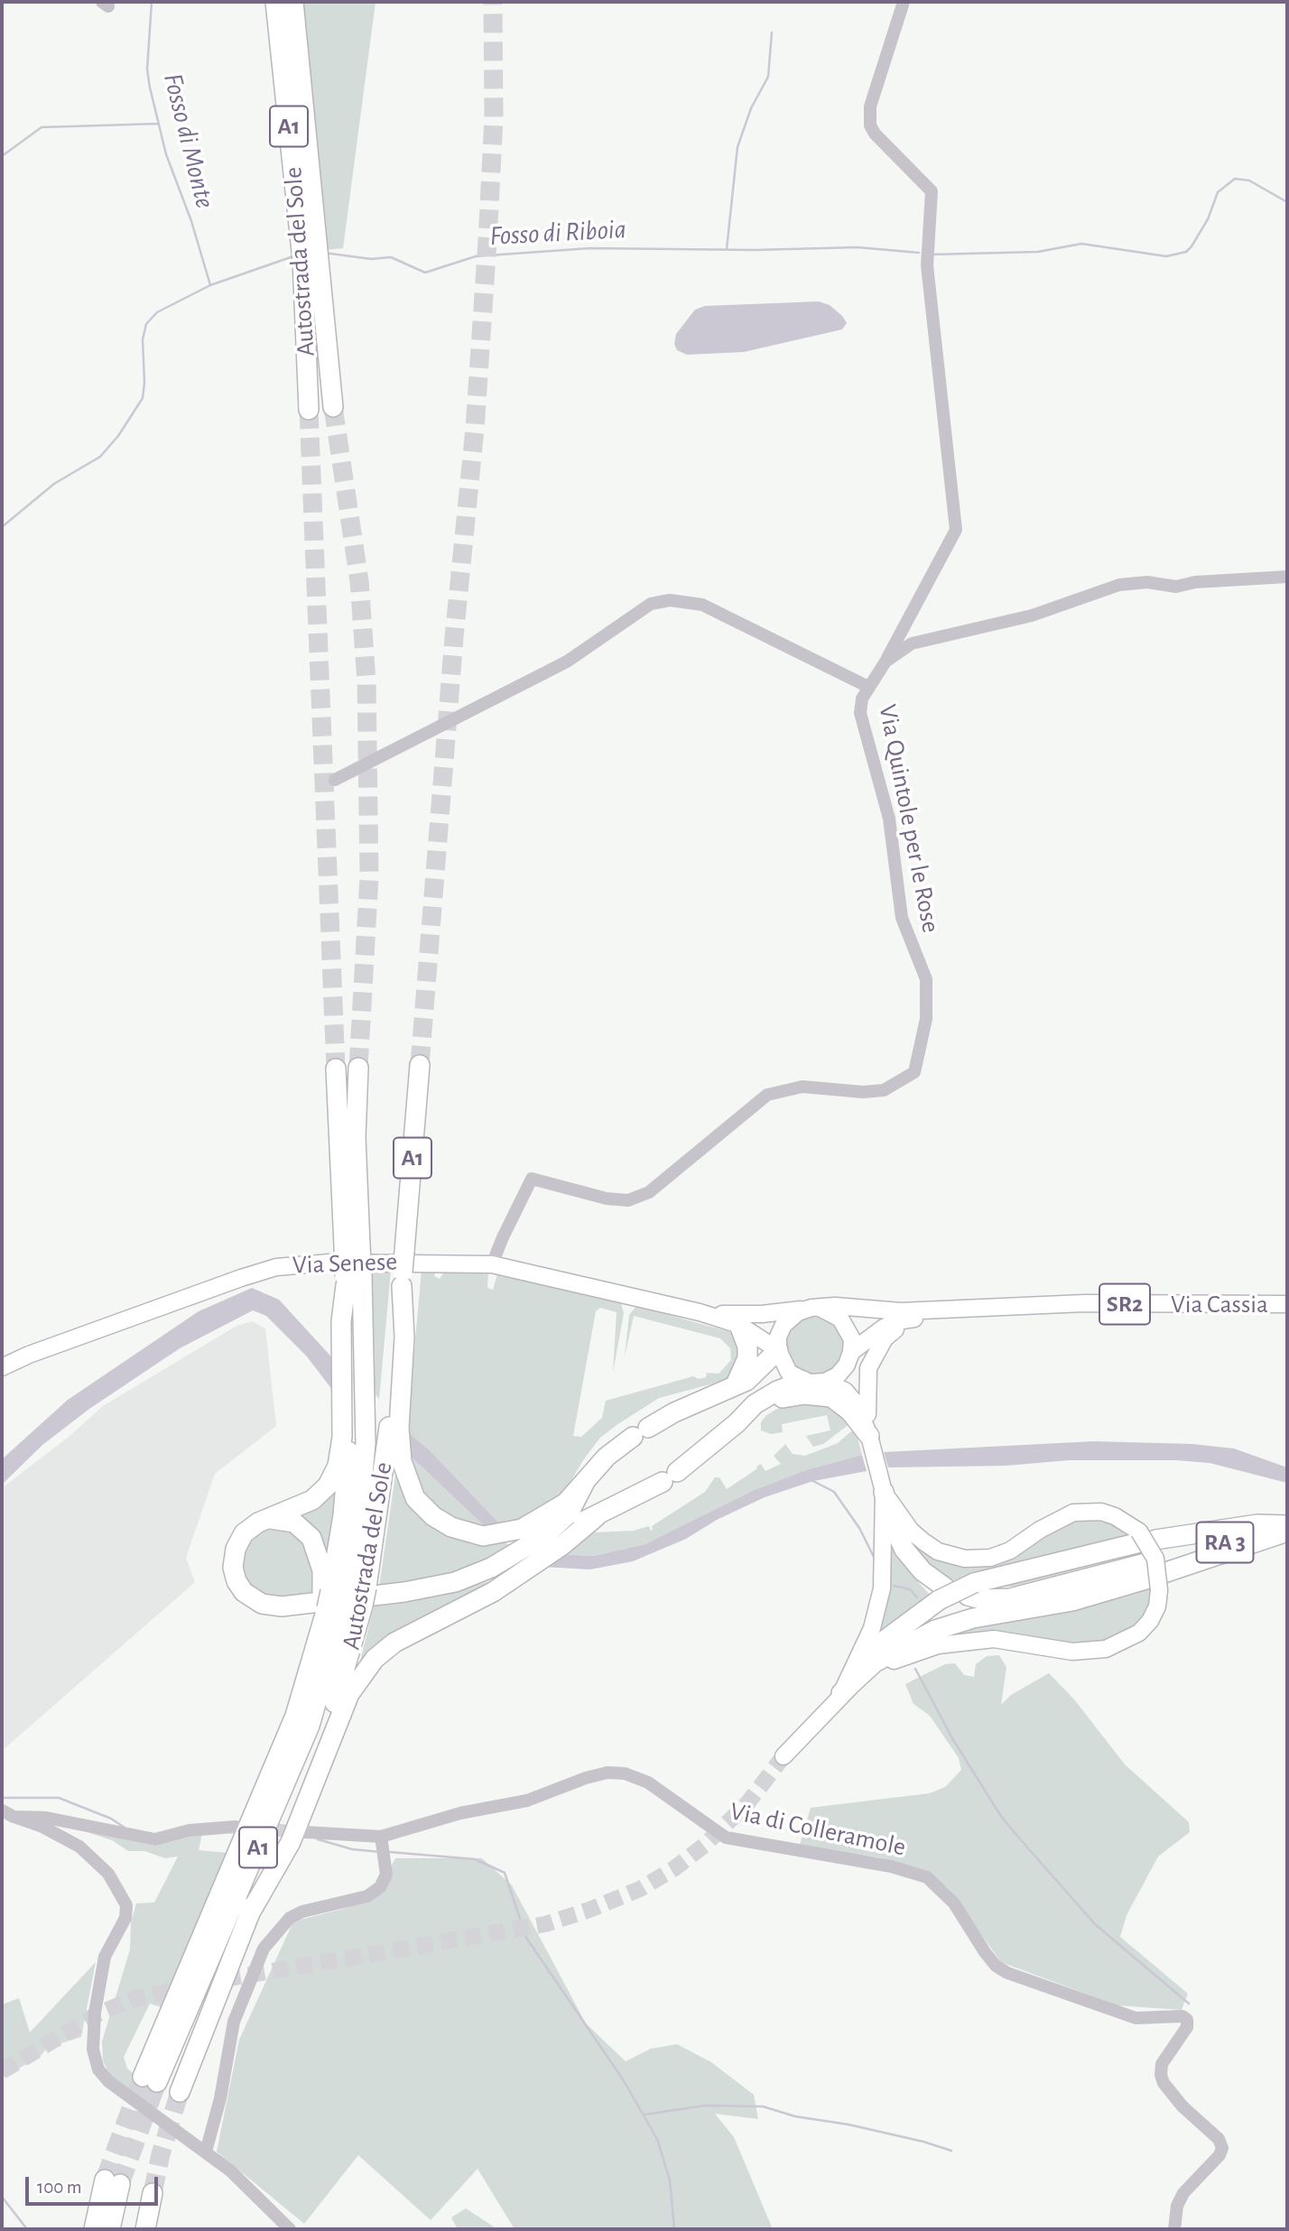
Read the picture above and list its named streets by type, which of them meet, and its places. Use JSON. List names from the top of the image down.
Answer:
{
  "streets": {
    "highway": ["A1", "Autostrada del Sole", "RA 3"],
    "main road": ["Via Senese", "SR2", "Via Cassia"],
    "street": ["Via Quintole per le Rose", "Via di Colleramole"]
  },
  "crossings": [
    ["Via Quintole per le Rose", "Via Senese"],
    ["Via Senese", "SR2"],
    ["Via Senese", "Via Cassia"],
    ["SR2", "Via Cassia"]
  ],
  "water": ["Fosso di Monte", "Fosso di Riboia"],
  "scale_bar": "100 m"
}
